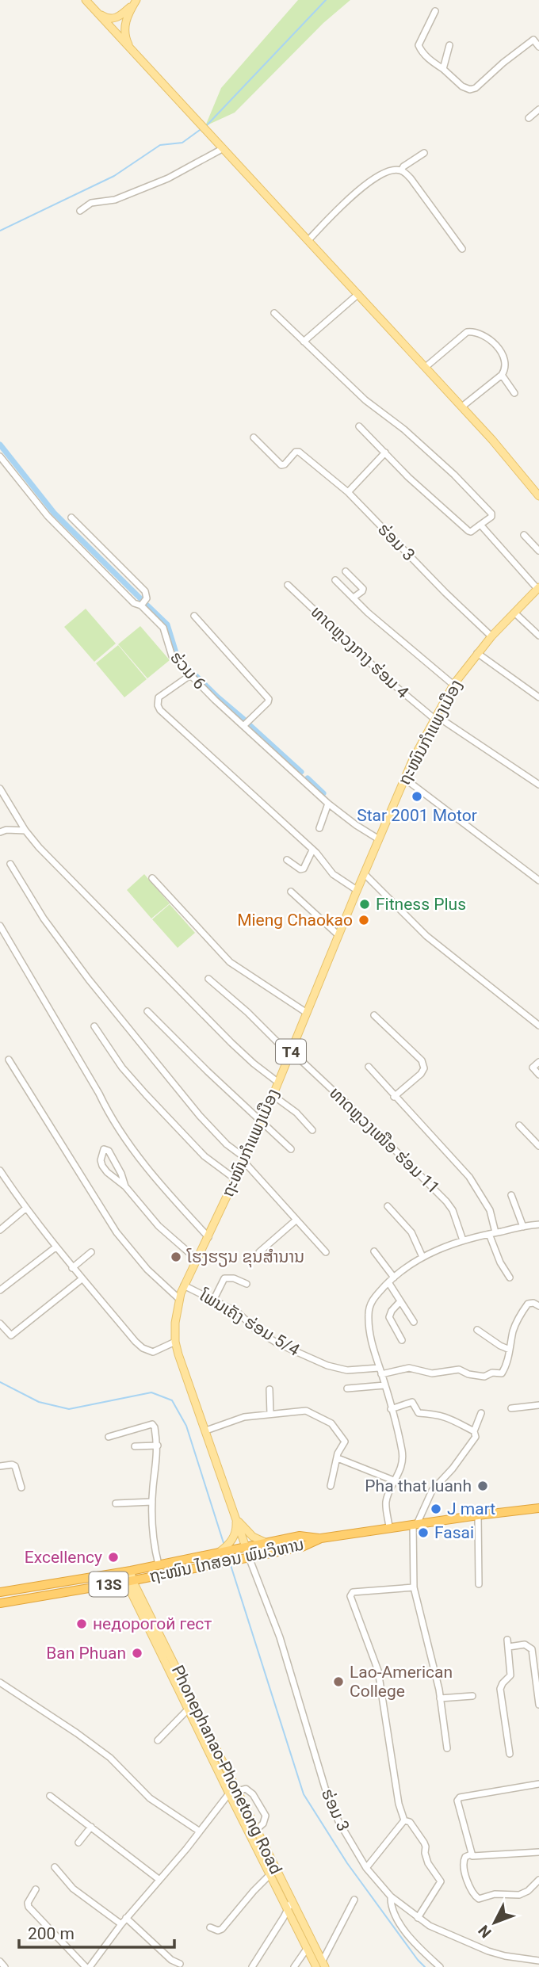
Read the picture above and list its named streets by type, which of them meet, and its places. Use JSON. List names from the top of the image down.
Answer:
{
  "streets": {
    "highway": ["ຖະໜົນ ໄກສອນ ພົມວິຫານ", "13S"],
    "main road": ["ຖະໜົນກຳແພງເມືອງ", "T4", "Phonephanao-Phonetong Road"],
    "street": [
      "ຮ່ອມ 3",
      "ທາດຫຼວງກາງ ຮ່ອມ 4",
      "ຮ່ວມ 6",
      "ທາດຫຼວງເໜືອ ຮ່ອມ 11",
      "ໂພນເຄັງ ຮ່ອມ 5/4"
    ]
  },
  "crossings": [
    ["ຮ່ອມ 3", "ຖະໜົນກຳແພງເມືອງ"],
    ["ຮ່ອມ 3", "ຖະໜົນ ໄກສອນ ພົມວິຫານ"],
    ["ທາດຫຼວງກາງ ຮ່ອມ 4", "ຖະໜົນກຳແພງເມືອງ"],
    ["ຮ່ວມ 6", "ຖະໜົນກຳແພງເມືອງ"],
    ["ຖະໜົນກຳແພງເມືອງ", "ທາດຫຼວງເໜືອ ຮ່ອມ 11"],
    ["ຖະໜົນກຳແພງເມືອງ", "ໂພນເຄັງ ຮ່ອມ 5/4"],
    ["ຖະໜົນກຳແພງເມືອງ", "ຖະໜົນ ໄກສອນ ພົມວິຫານ"],
    ["ຖະໜົນ ໄກສອນ ພົມວິຫານ", "Phonephanao-Phonetong Road"]
  ],
  "places": [
    "Star 2001 Motor",
    "Fitness Plus",
    "Mieng Chaokao",
    "ໂຮງຮຽນ ຂຸນສຳນານ",
    "Pha that luanh",
    "J mart",
    "Fasai",
    "Excellency",
    "недорогой гест",
    "Ban Phuan",
    "Lao-American College"
  ],
  "scale_bar": "200 m",
  "north": "bottom left"
}
